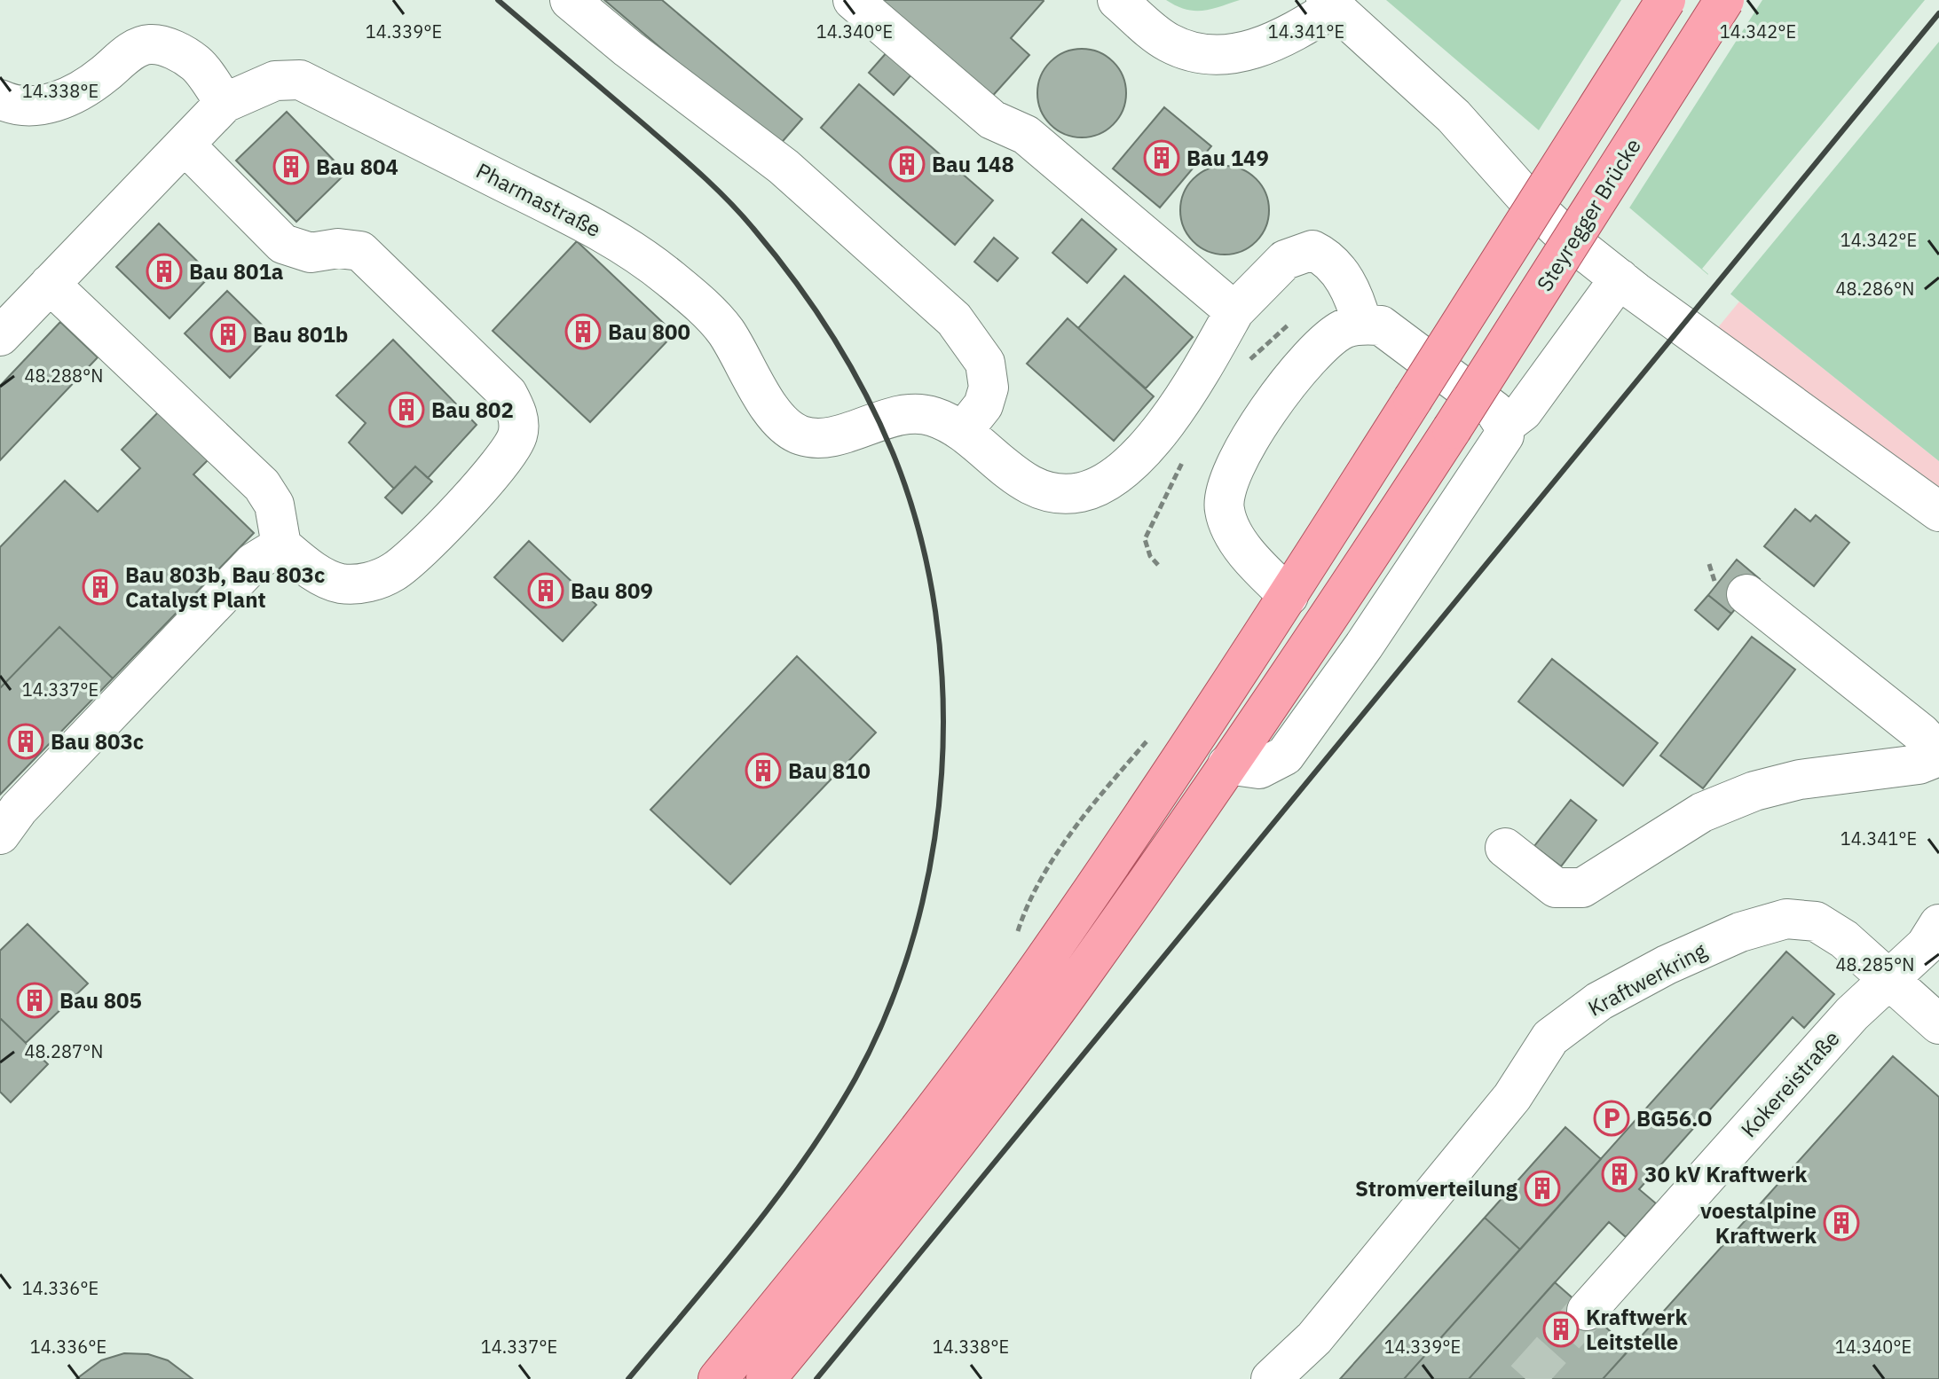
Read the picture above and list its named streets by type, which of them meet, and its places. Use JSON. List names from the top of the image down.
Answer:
{
  "streets": {
    "main road": ["Steyregger Brücke"],
    "street": ["Pharmastraße", "Kraftwerkring", "Kokereistraße"]
  },
  "crossings": [
    ["Kraftwerkring", "Kokereistraße"]
  ],
  "places": {
    "building": [
      "Bau 149",
      "Bau 148",
      "Bau 804",
      "Bau 801a",
      "Bau 800",
      "Bau 801b",
      "Bau 802",
      "Bau 803b, Bau 803c Catalyst Plant",
      "Bau 809",
      "Bau 803c",
      "Bau 810",
      "Bau 805",
      "30 kV Kraftwerk",
      "Stromverteilung",
      "voestalpine Kraftwerk",
      "Kraftwerk Leitstelle"
    ],
    "parking": ["BG56.O"]
  },
  "coordinates": [
    "14.339°E",
    "14.340°E",
    "14.341°E",
    "14.342°E",
    "14.338°E",
    "48.286°N",
    "48.288°N",
    "14.337°E",
    "48.285°N",
    "48.287°N",
    "14.336°E"
  ]
}
